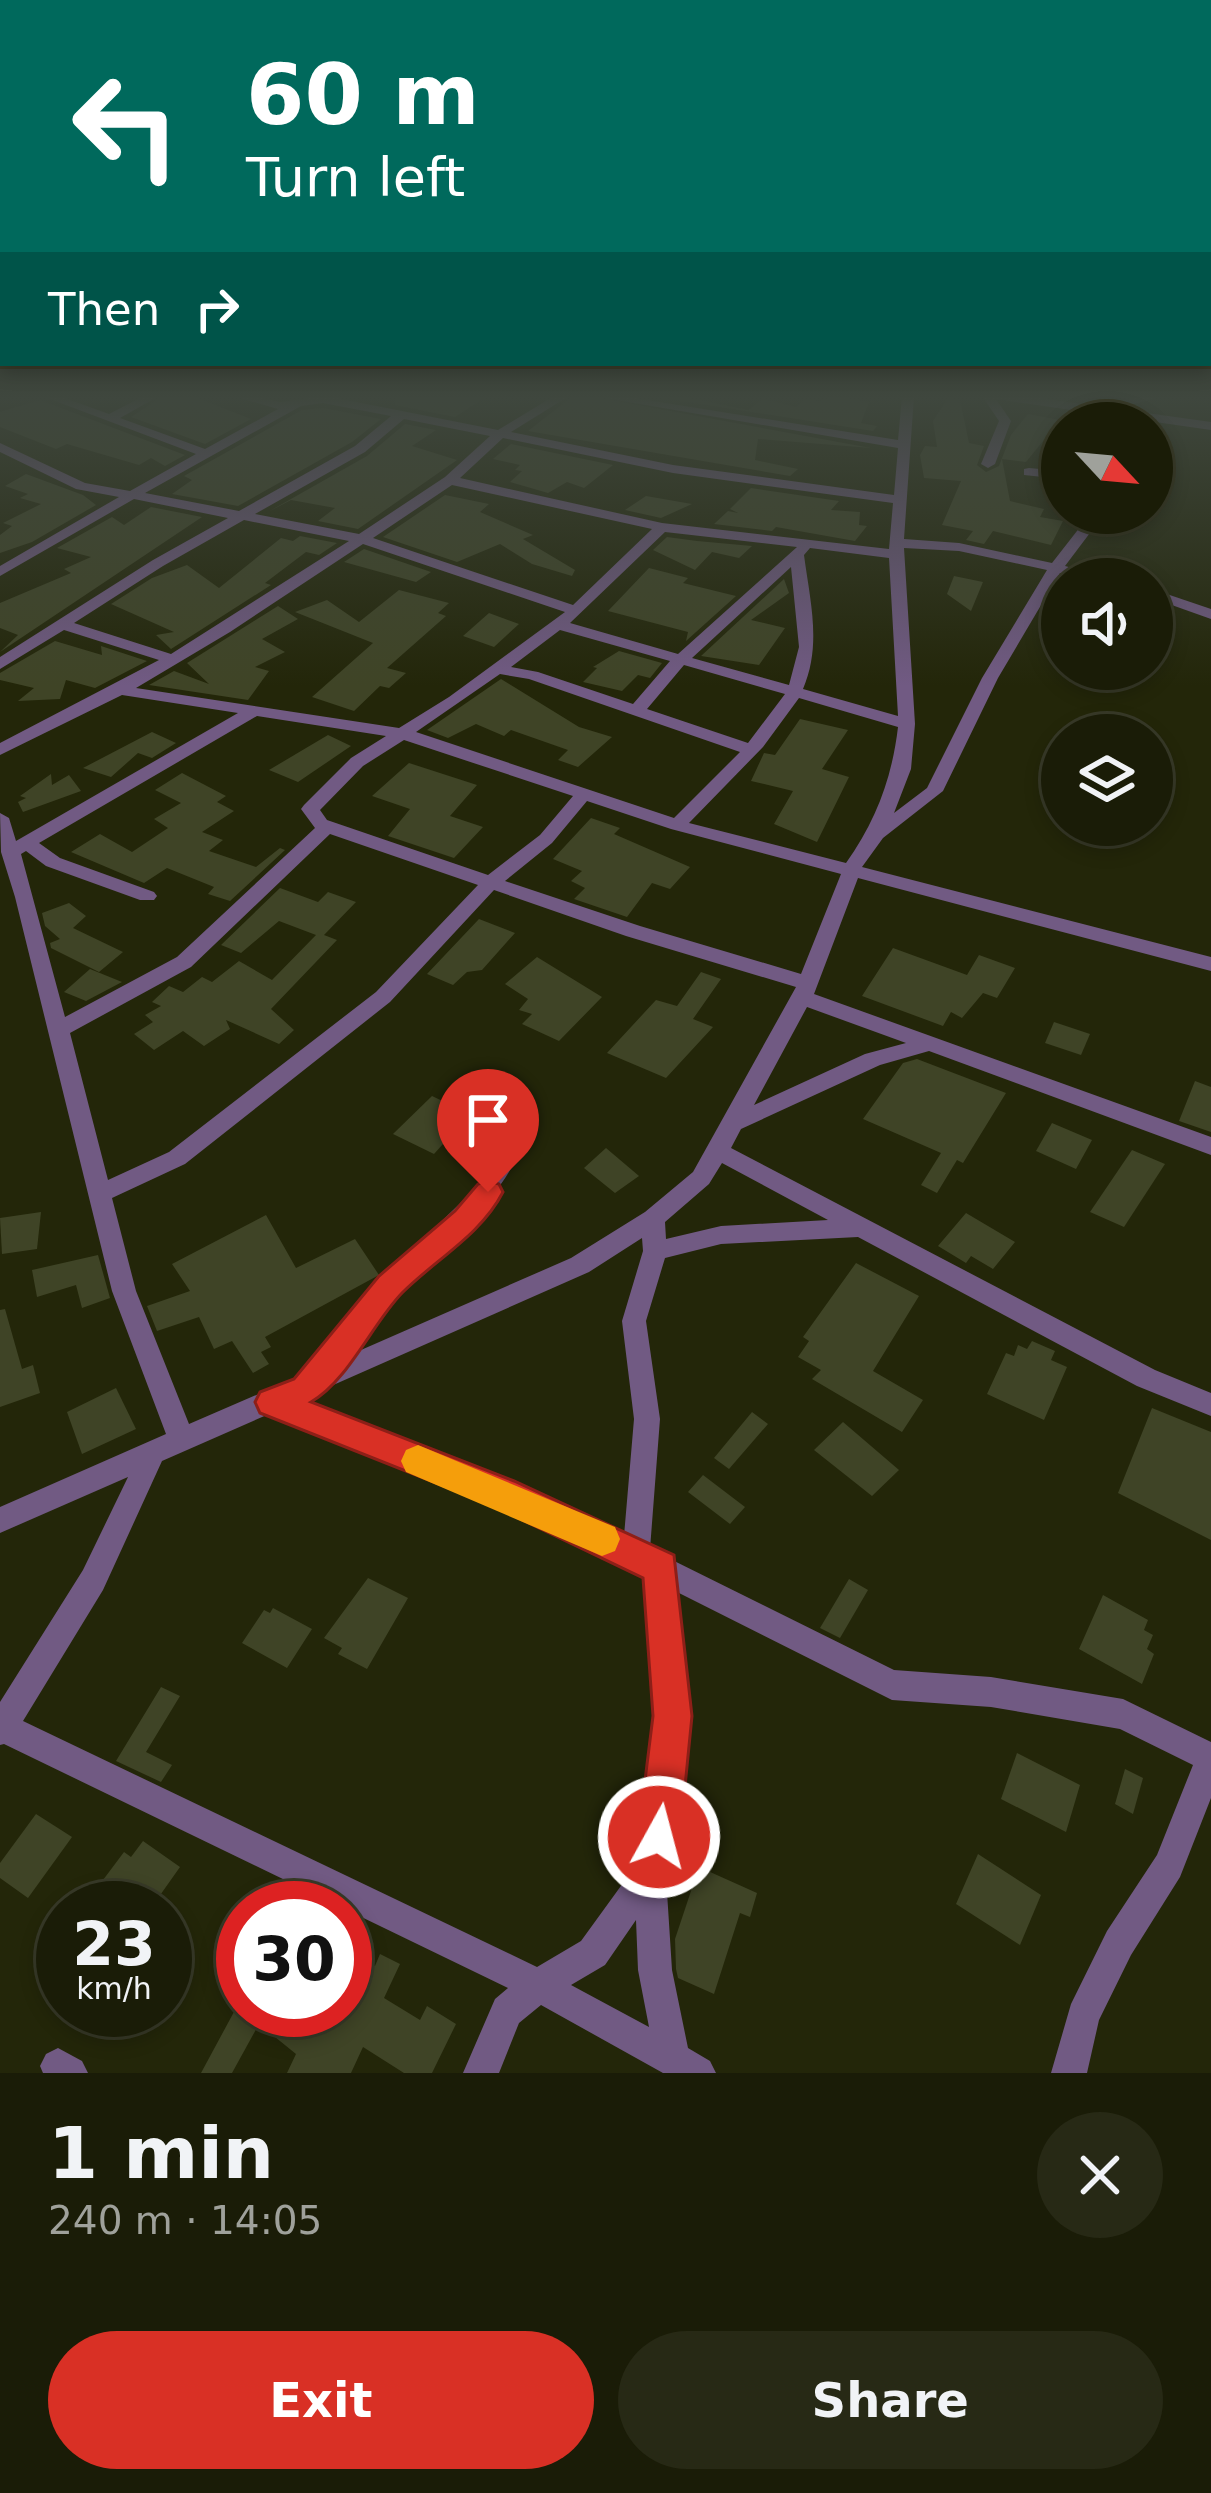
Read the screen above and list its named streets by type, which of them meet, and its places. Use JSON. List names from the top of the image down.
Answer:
{
  "north": "bottom right",
  "page": {
    "turn": ["60 m", "Turn left"],
    "then": "Then",
    "speed": "23 km/h",
    "limit": "30",
    "heading": ["1 min", "240 m · 14:05"],
    "buttons": ["Exit", "Share"]
  }
}
